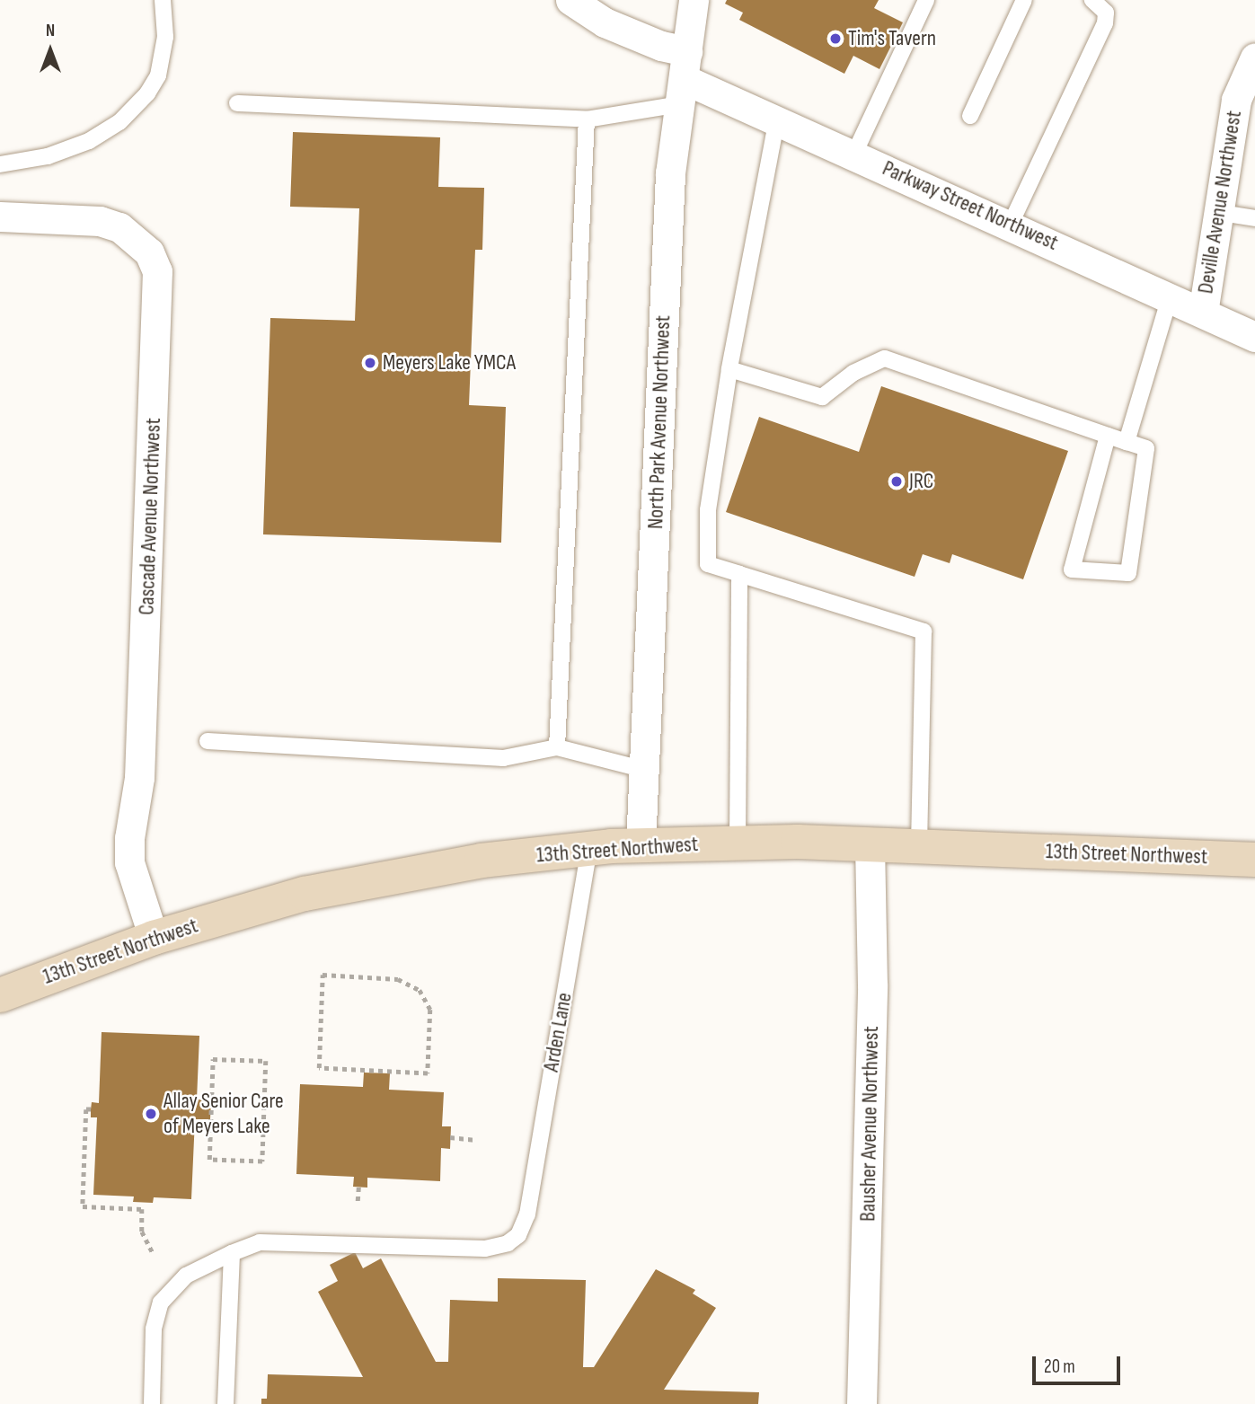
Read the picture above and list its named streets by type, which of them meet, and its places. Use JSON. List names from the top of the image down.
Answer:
{
  "streets": {
    "main road": ["13th Street Northwest"],
    "street": [
      "Deville Avenue Northwest",
      "Parkway Street Northwest",
      "North Park Avenue Northwest",
      "Cascade Avenue Northwest",
      "Bausher Avenue Northwest"
    ],
    "lane": ["Arden Lane"]
  },
  "crossings": [
    ["Deville Avenue Northwest", "Parkway Street Northwest"],
    ["Parkway Street Northwest", "North Park Avenue Northwest"],
    ["North Park Avenue Northwest", "13th Street Northwest"],
    ["Cascade Avenue Northwest", "13th Street Northwest"],
    ["13th Street Northwest", "Arden Lane"],
    ["13th Street Northwest", "Bausher Avenue Northwest"]
  ],
  "places": [
    "Tim's Tavern",
    "Meyers Lake YMCA",
    "JRC",
    "Allay Senior Care of Meyers Lake"
  ],
  "scale_bar": "20 m",
  "north": "top"
}
